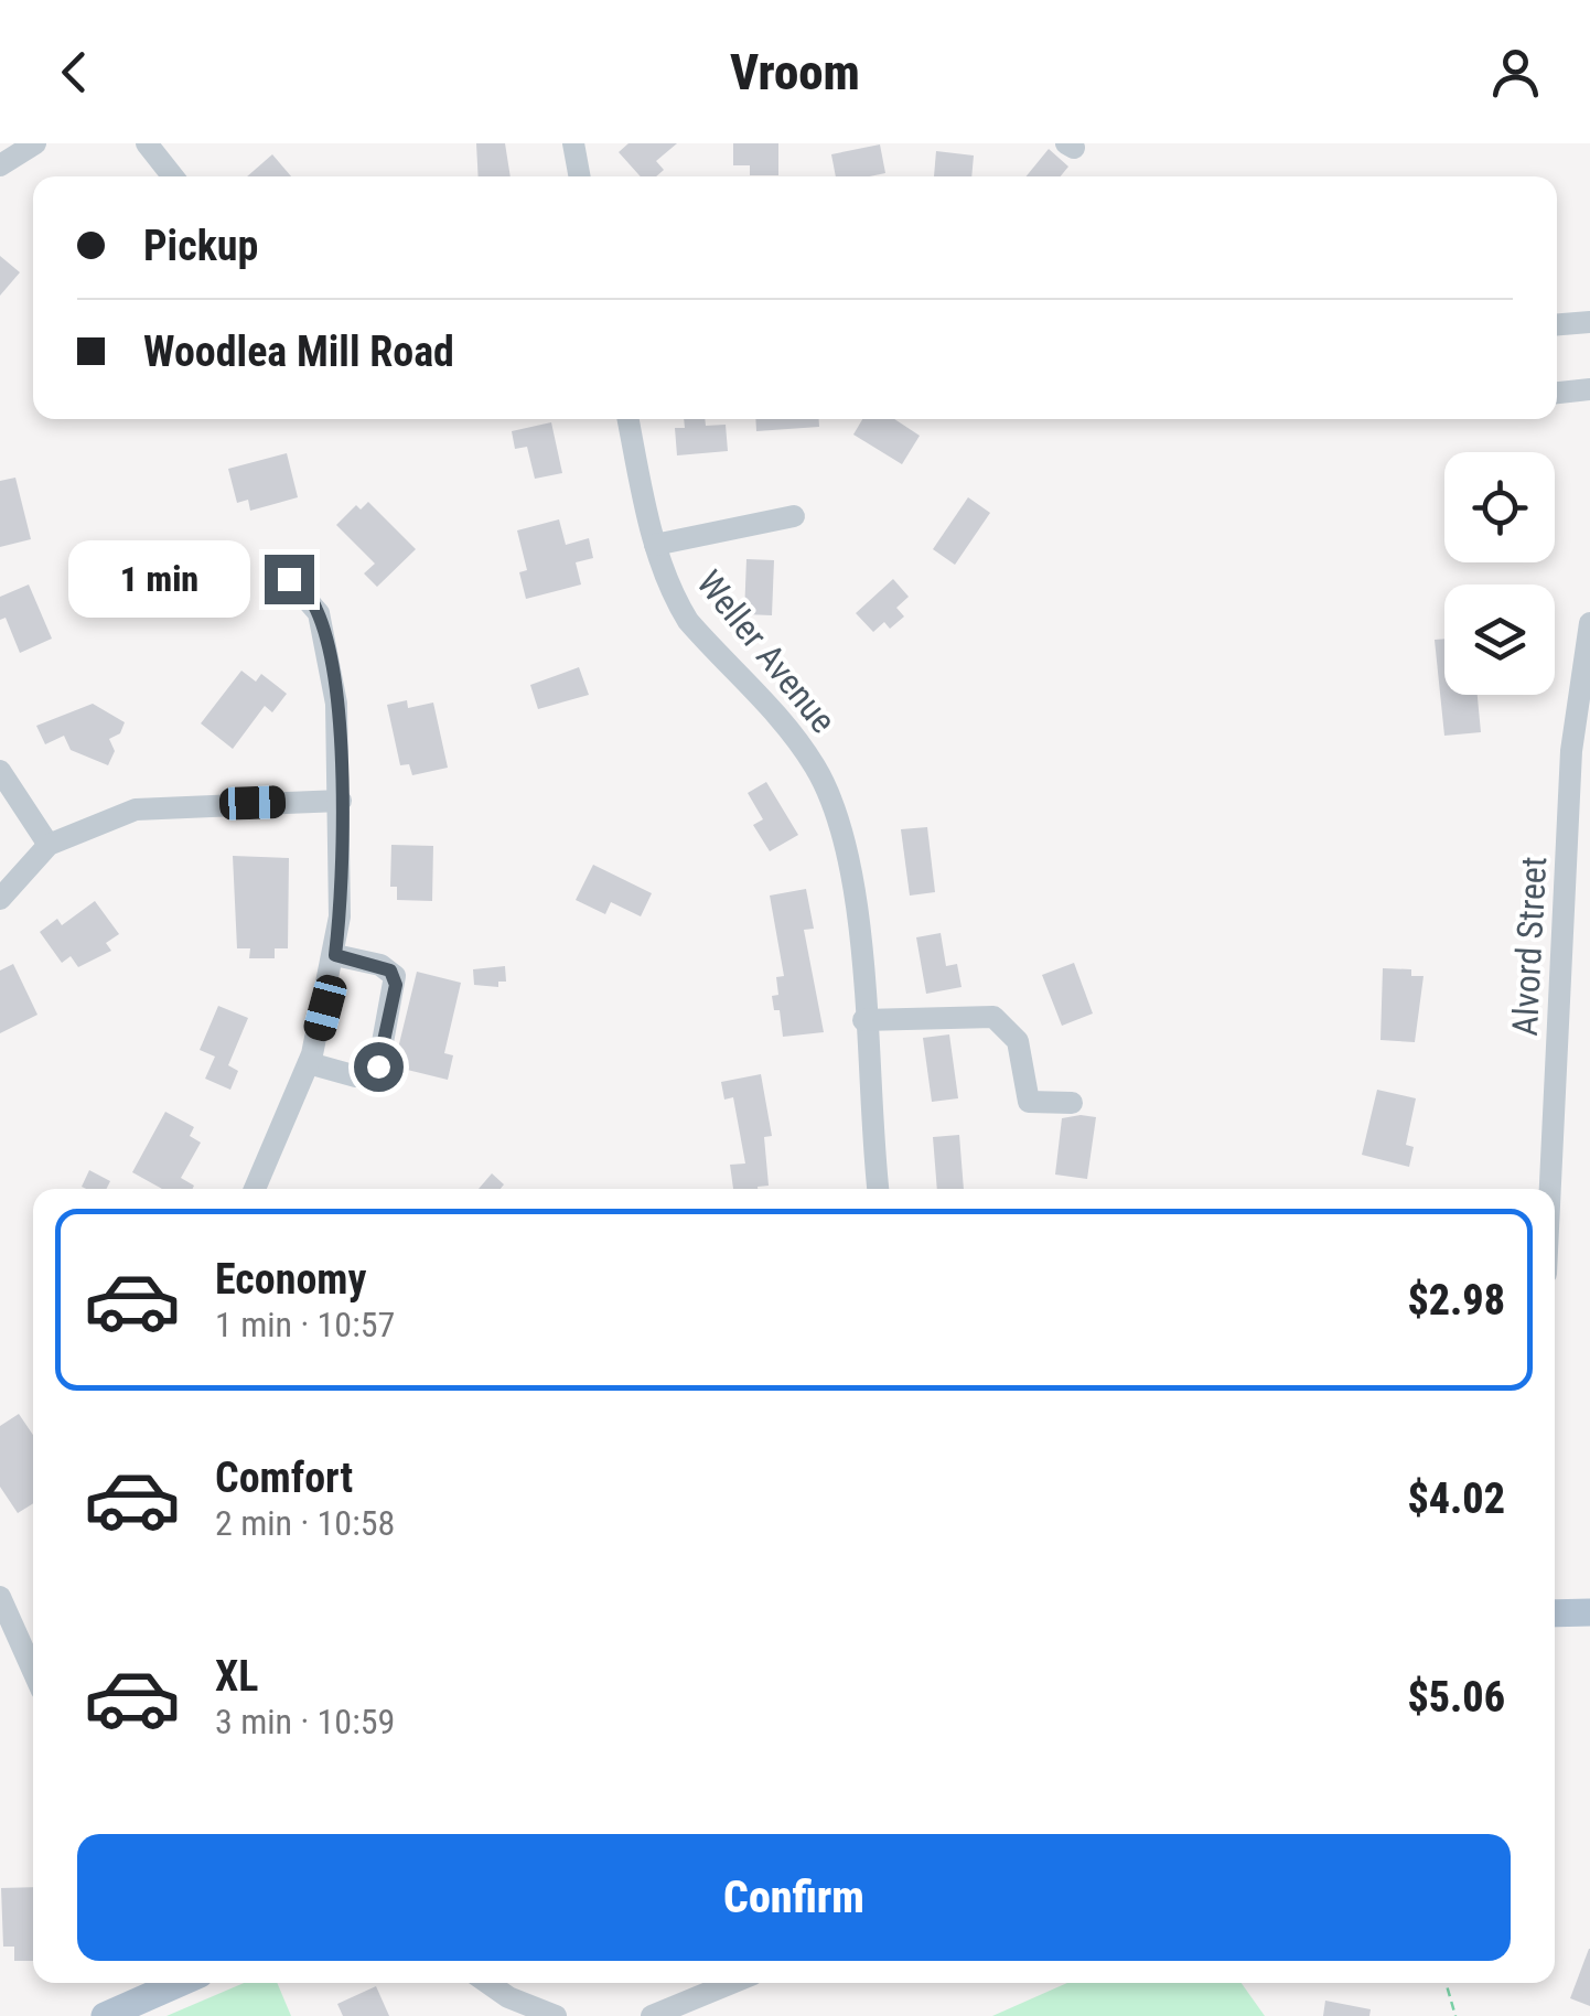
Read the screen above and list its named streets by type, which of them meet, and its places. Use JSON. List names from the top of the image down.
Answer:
{
  "streets": {
    "street": ["Weller Avenue", "Alvord Street"]
  },
  "page": {
    "header": "Vroom",
    "banner": ["Pickup", "Woodlea Mill Road"],
    "bubble": "1 min",
    "list": [
      {
        "name": "Economy",
        "note": "1 min · 10:57",
        "value": "$2.98"
      },
      {
        "name": "Comfort",
        "note": "2 min · 10:58",
        "value": "$4.02"
      },
      {
        "name": "XL",
        "note": "3 min · 10:59",
        "value": "$5.06"
      }
    ],
    "buttons": "Confirm"
  }
}
